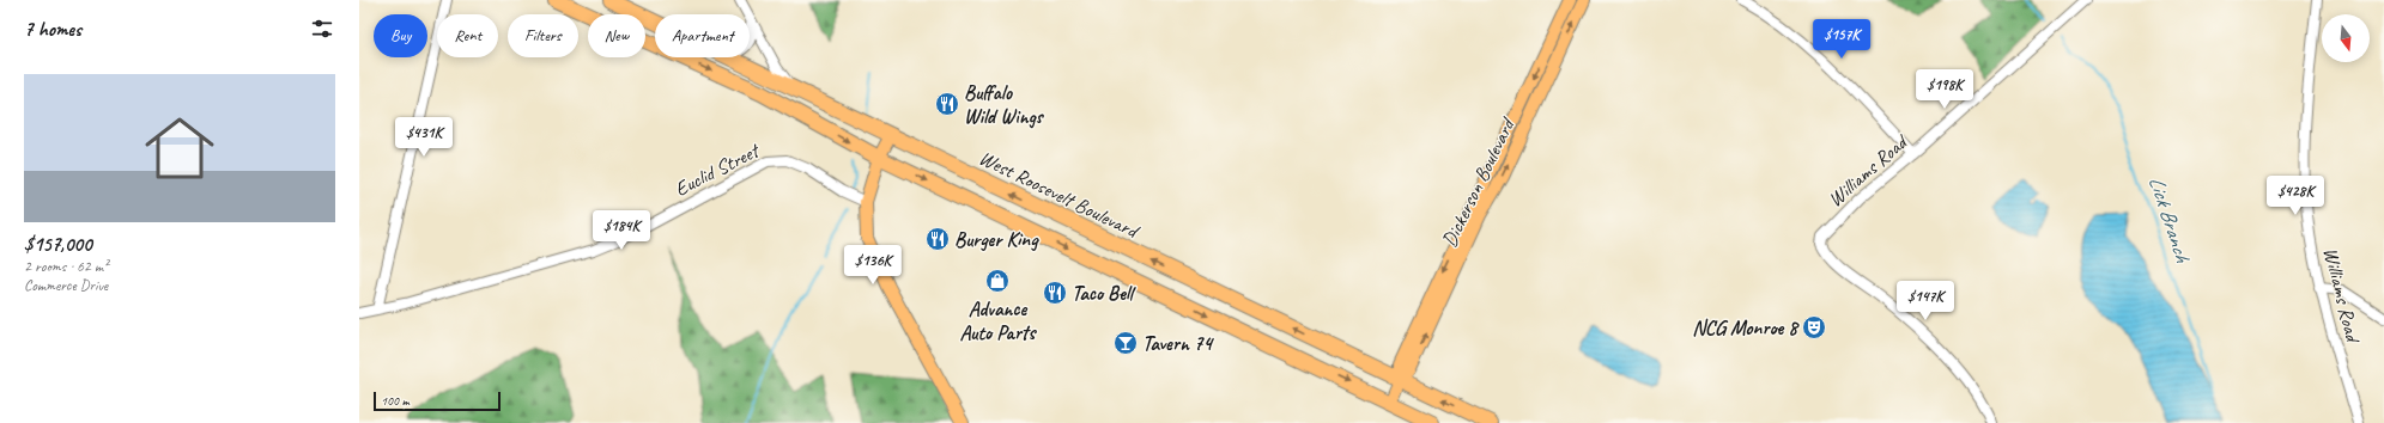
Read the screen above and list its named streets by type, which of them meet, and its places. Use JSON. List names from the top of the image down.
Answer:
{
  "streets": {
    "highway": ["West Roosevelt Boulevard"],
    "main road": ["Dickerson Boulevard"],
    "street": ["Euclid Street", "Williams Road"]
  },
  "crossings": [
    ["Dickerson Boulevard", "West Roosevelt Boulevard"]
  ],
  "water": ["Lick Branch"],
  "places": {
    "restaurant": ["Buffalo Wild Wings", "Burger King", "Taco Bell"],
    "shop": ["Advance Auto Parts"],
    "theatre": ["NCG Monroe 8"],
    "bar": ["Tavern 74"]
  },
  "scale_bar": "100 m",
  "north": "bottom",
  "page": {
    "heading": "7 homes",
    "chip": [
      "Buy",
      "Rent",
      "Filters",
      "New",
      "Apartment"
    ],
    "price": [
      "$157K",
      "$198K",
      "$431K",
      "$428K",
      "$184K",
      "$136K",
      "$147K"
    ],
    "list": [
      {
        "name": "$157,000",
        "note": "2 rooms · 62 m² · Commerce Drive"
      }
    ],
    "scale": "100 m"
  }
}
